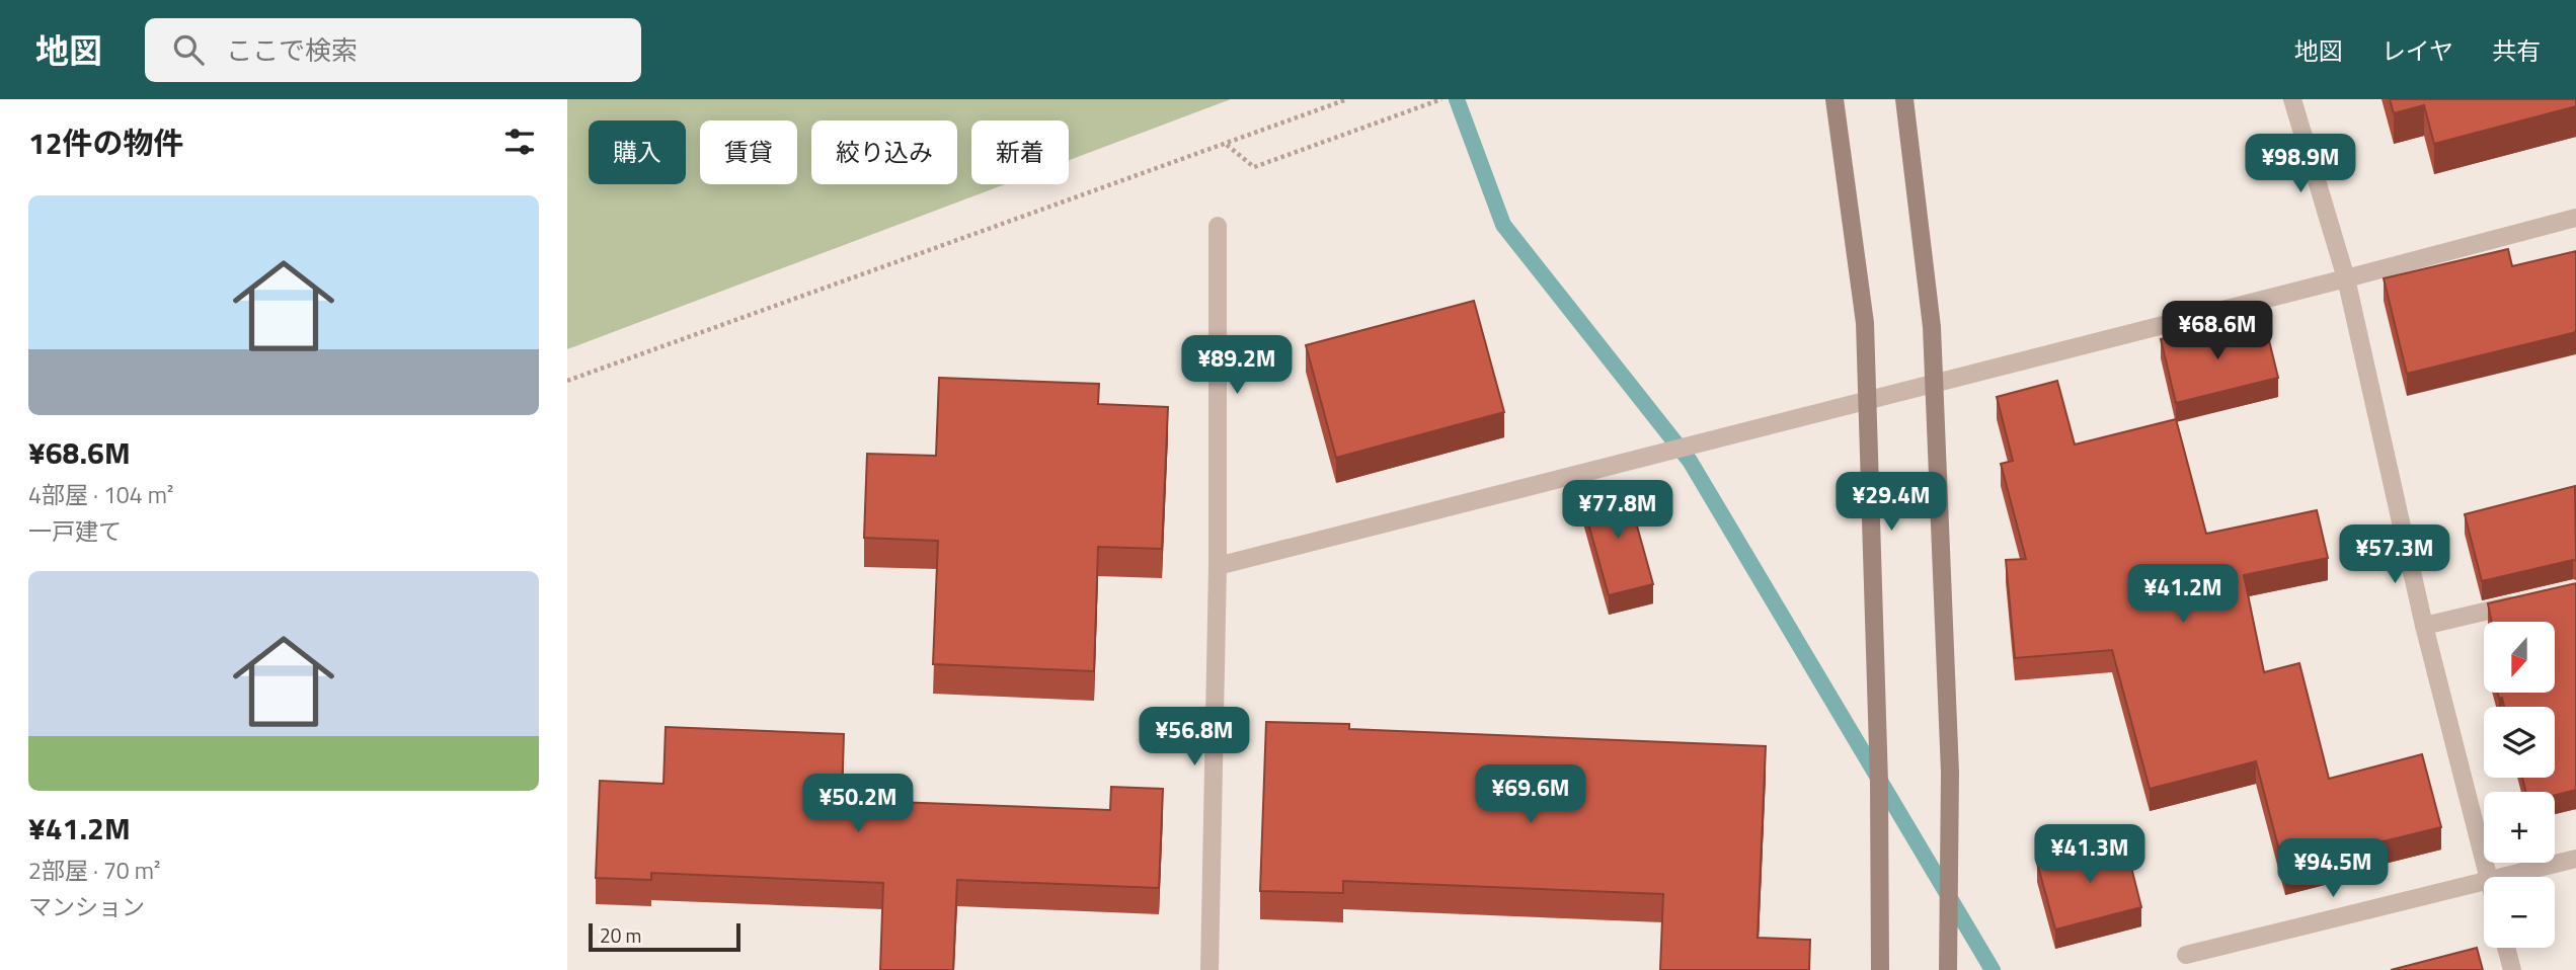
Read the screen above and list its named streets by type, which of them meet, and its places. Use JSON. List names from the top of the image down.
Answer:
{
  "scale_bar": "20 m",
  "north": "bottom",
  "page": {
    "header": "地図",
    "search": "ここで検索",
    "nav": ["地図", "レイヤ", "共有"],
    "heading": "12件の物件",
    "chip": [
      "購入",
      "賃貸",
      "絞り込み",
      "新着"
    ],
    "price": [
      "¥98.9M",
      "¥68.6M",
      "¥89.2M",
      "¥29.4M",
      "¥77.8M",
      "¥57.3M",
      "¥41.2M",
      "¥56.8M",
      "¥69.6M",
      "¥50.2M",
      "¥41.3M",
      "¥94.5M"
    ],
    "list": [
      {
        "name": "¥68.6M",
        "note": "4部屋 · 104 m² · 一戸建て"
      },
      {
        "name": "¥41.2M",
        "note": "2部屋 · 70 m² · マンション"
      }
    ],
    "map_buttons": ["+", "−"],
    "scale": "20 m"
  }
}
